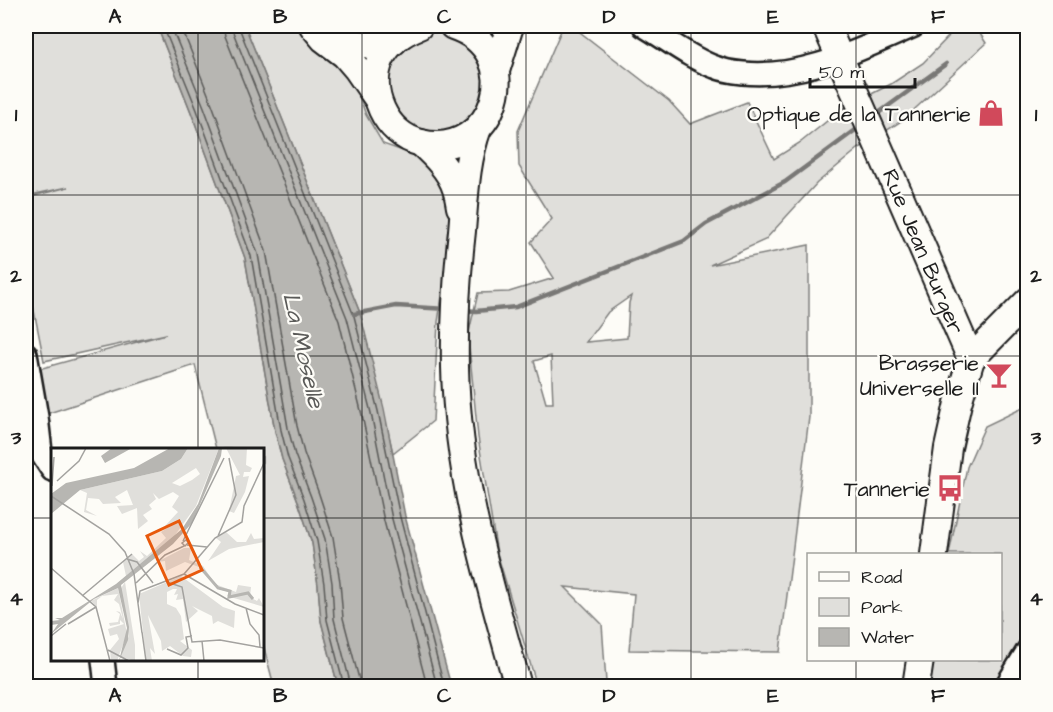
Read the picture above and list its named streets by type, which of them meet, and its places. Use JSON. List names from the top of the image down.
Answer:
{
  "streets": {
    "main road": ["Rue Jean Burger"]
  },
  "water": ["La Moselle"],
  "places": {
    "shop": ["Optique de la Tannerie"],
    "bar": ["Brasserie Universelle II"],
    "bus stop": ["Tannerie"]
  },
  "legend": ["Road", "Park", "Water"],
  "scale_bar": "50 m",
  "grid": {
    "columns": [
      "A",
      "B",
      "C",
      "D",
      "E",
      "F"
    ],
    "rows": [
      "1",
      "2",
      "3",
      "4"
    ]
  }
}
